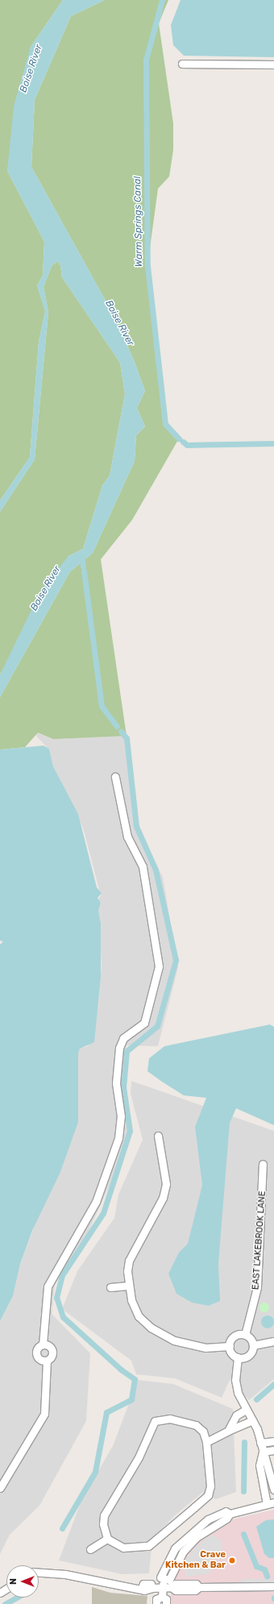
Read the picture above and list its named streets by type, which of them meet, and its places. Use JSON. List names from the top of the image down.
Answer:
{
  "streets": {
    "street": ["EAST LAKEBROOK LANE"]
  },
  "water": ["Boise River", "Warm Springs Canal"],
  "places": ["Crave Kitchen & Bar"],
  "north": "left"
}
